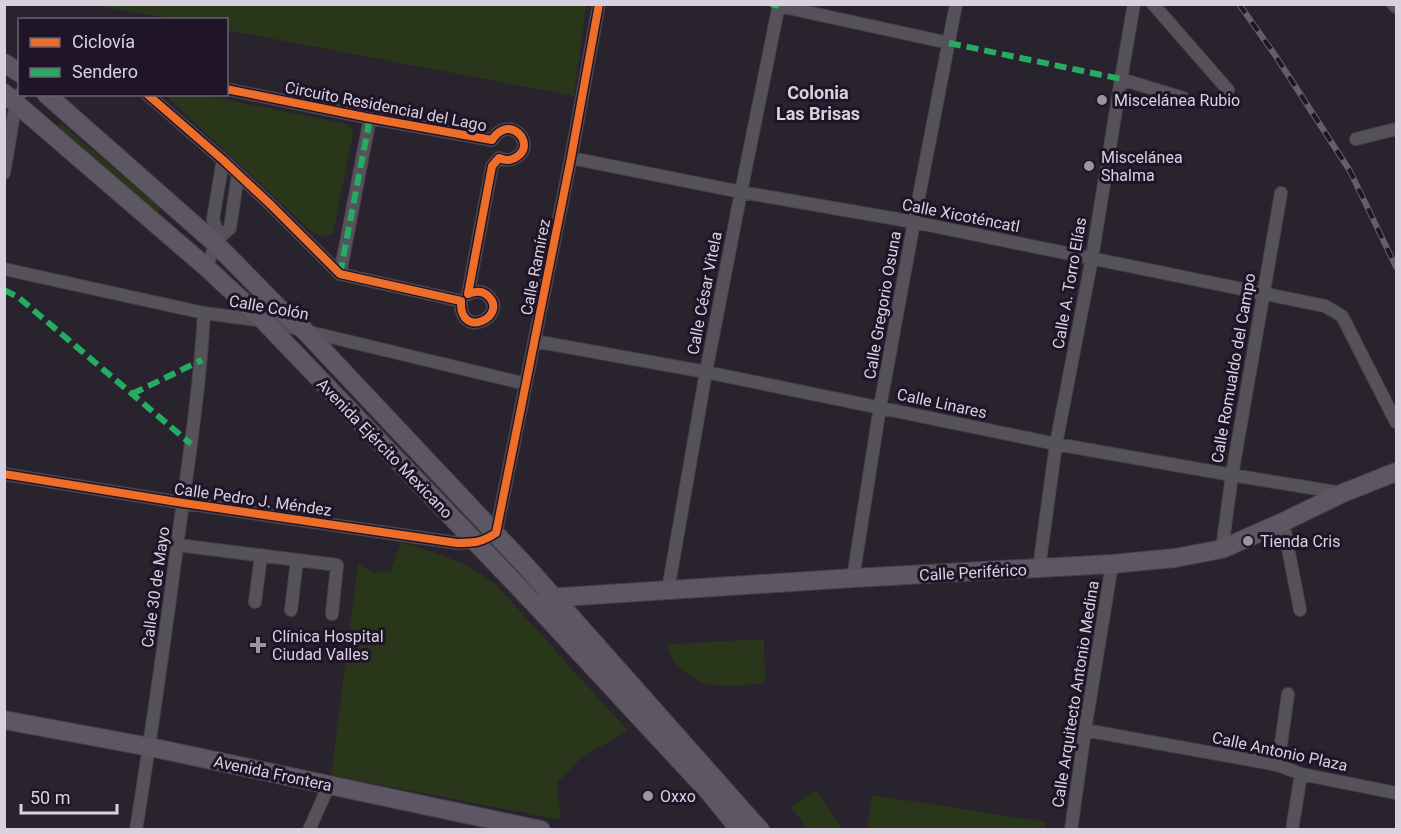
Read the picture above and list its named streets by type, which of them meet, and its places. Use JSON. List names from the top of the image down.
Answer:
{
  "streets": {
    "main road": ["Avenida Ejército Mexicano", "Calle Periférico", "Avenida Frontera"],
    "street": [
      "Circuito Residencial del Lago",
      "Calle Xicoténcatl",
      "Calle Ramírez",
      "Calle A. Torro Elías",
      "Calle César Vitela",
      "Calle Gregorio Osuna",
      "Calle Colón",
      "Calle Romualdo del Campo",
      "Calle Linares",
      "Calle Pedro J. Méndez",
      "Calle 30 de Mayo",
      "Calle Arquitecto Antonio Medina",
      "Calle Antonio Plaza"
    ]
  },
  "crossings": [
    ["Calle Xicoténcatl", "Calle Ramírez"],
    ["Calle Xicoténcatl", "Calle A. Torro Elías"],
    ["Calle Xicoténcatl", "Calle César Vitela"],
    ["Calle Xicoténcatl", "Calle Gregorio Osuna"],
    ["Calle Xicoténcatl", "Calle Romualdo del Campo"],
    ["Calle Ramírez", "Calle Colón"],
    ["Calle Ramírez", "Calle Linares"],
    ["Calle Ramírez", "Avenida Ejército Mexicano"],
    ["Calle Ramírez", "Calle Pedro J. Méndez"],
    ["Calle A. Torro Elías", "Calle Linares"],
    ["Calle A. Torro Elías", "Calle Periférico"],
    ["Calle César Vitela", "Calle Linares"],
    ["Calle César Vitela", "Calle Periférico"],
    ["Calle Gregorio Osuna", "Calle Linares"],
    ["Calle Gregorio Osuna", "Calle Periférico"],
    ["Calle Colón", "Avenida Ejército Mexicano"],
    ["Calle Colón", "Calle 30 de Mayo"],
    ["Calle Romualdo del Campo", "Calle Linares"],
    ["Calle Romualdo del Campo", "Calle Periférico"],
    ["Calle Linares", "Calle Periférico"],
    ["Avenida Ejército Mexicano", "Calle Pedro J. Méndez"],
    ["Avenida Ejército Mexicano", "Calle Periférico"],
    ["Calle Pedro J. Méndez", "Calle 30 de Mayo"],
    ["Calle Periférico", "Calle Arquitecto Antonio Medina"],
    ["Calle 30 de Mayo", "Avenida Frontera"],
    ["Calle Arquitecto Antonio Medina", "Calle Antonio Plaza"]
  ],
  "districts": ["Colonia Las Brisas"],
  "places": {
    "other": [
      "Miscelánea Rubio",
      "Miscelánea Shalma",
      "Tienda Cris",
      "Oxxo"
    ],
    "health": ["Clínica Hospital Ciudad Valles"]
  },
  "legend": ["Ciclovía", "Sendero"],
  "scale_bar": "50 m"
}
